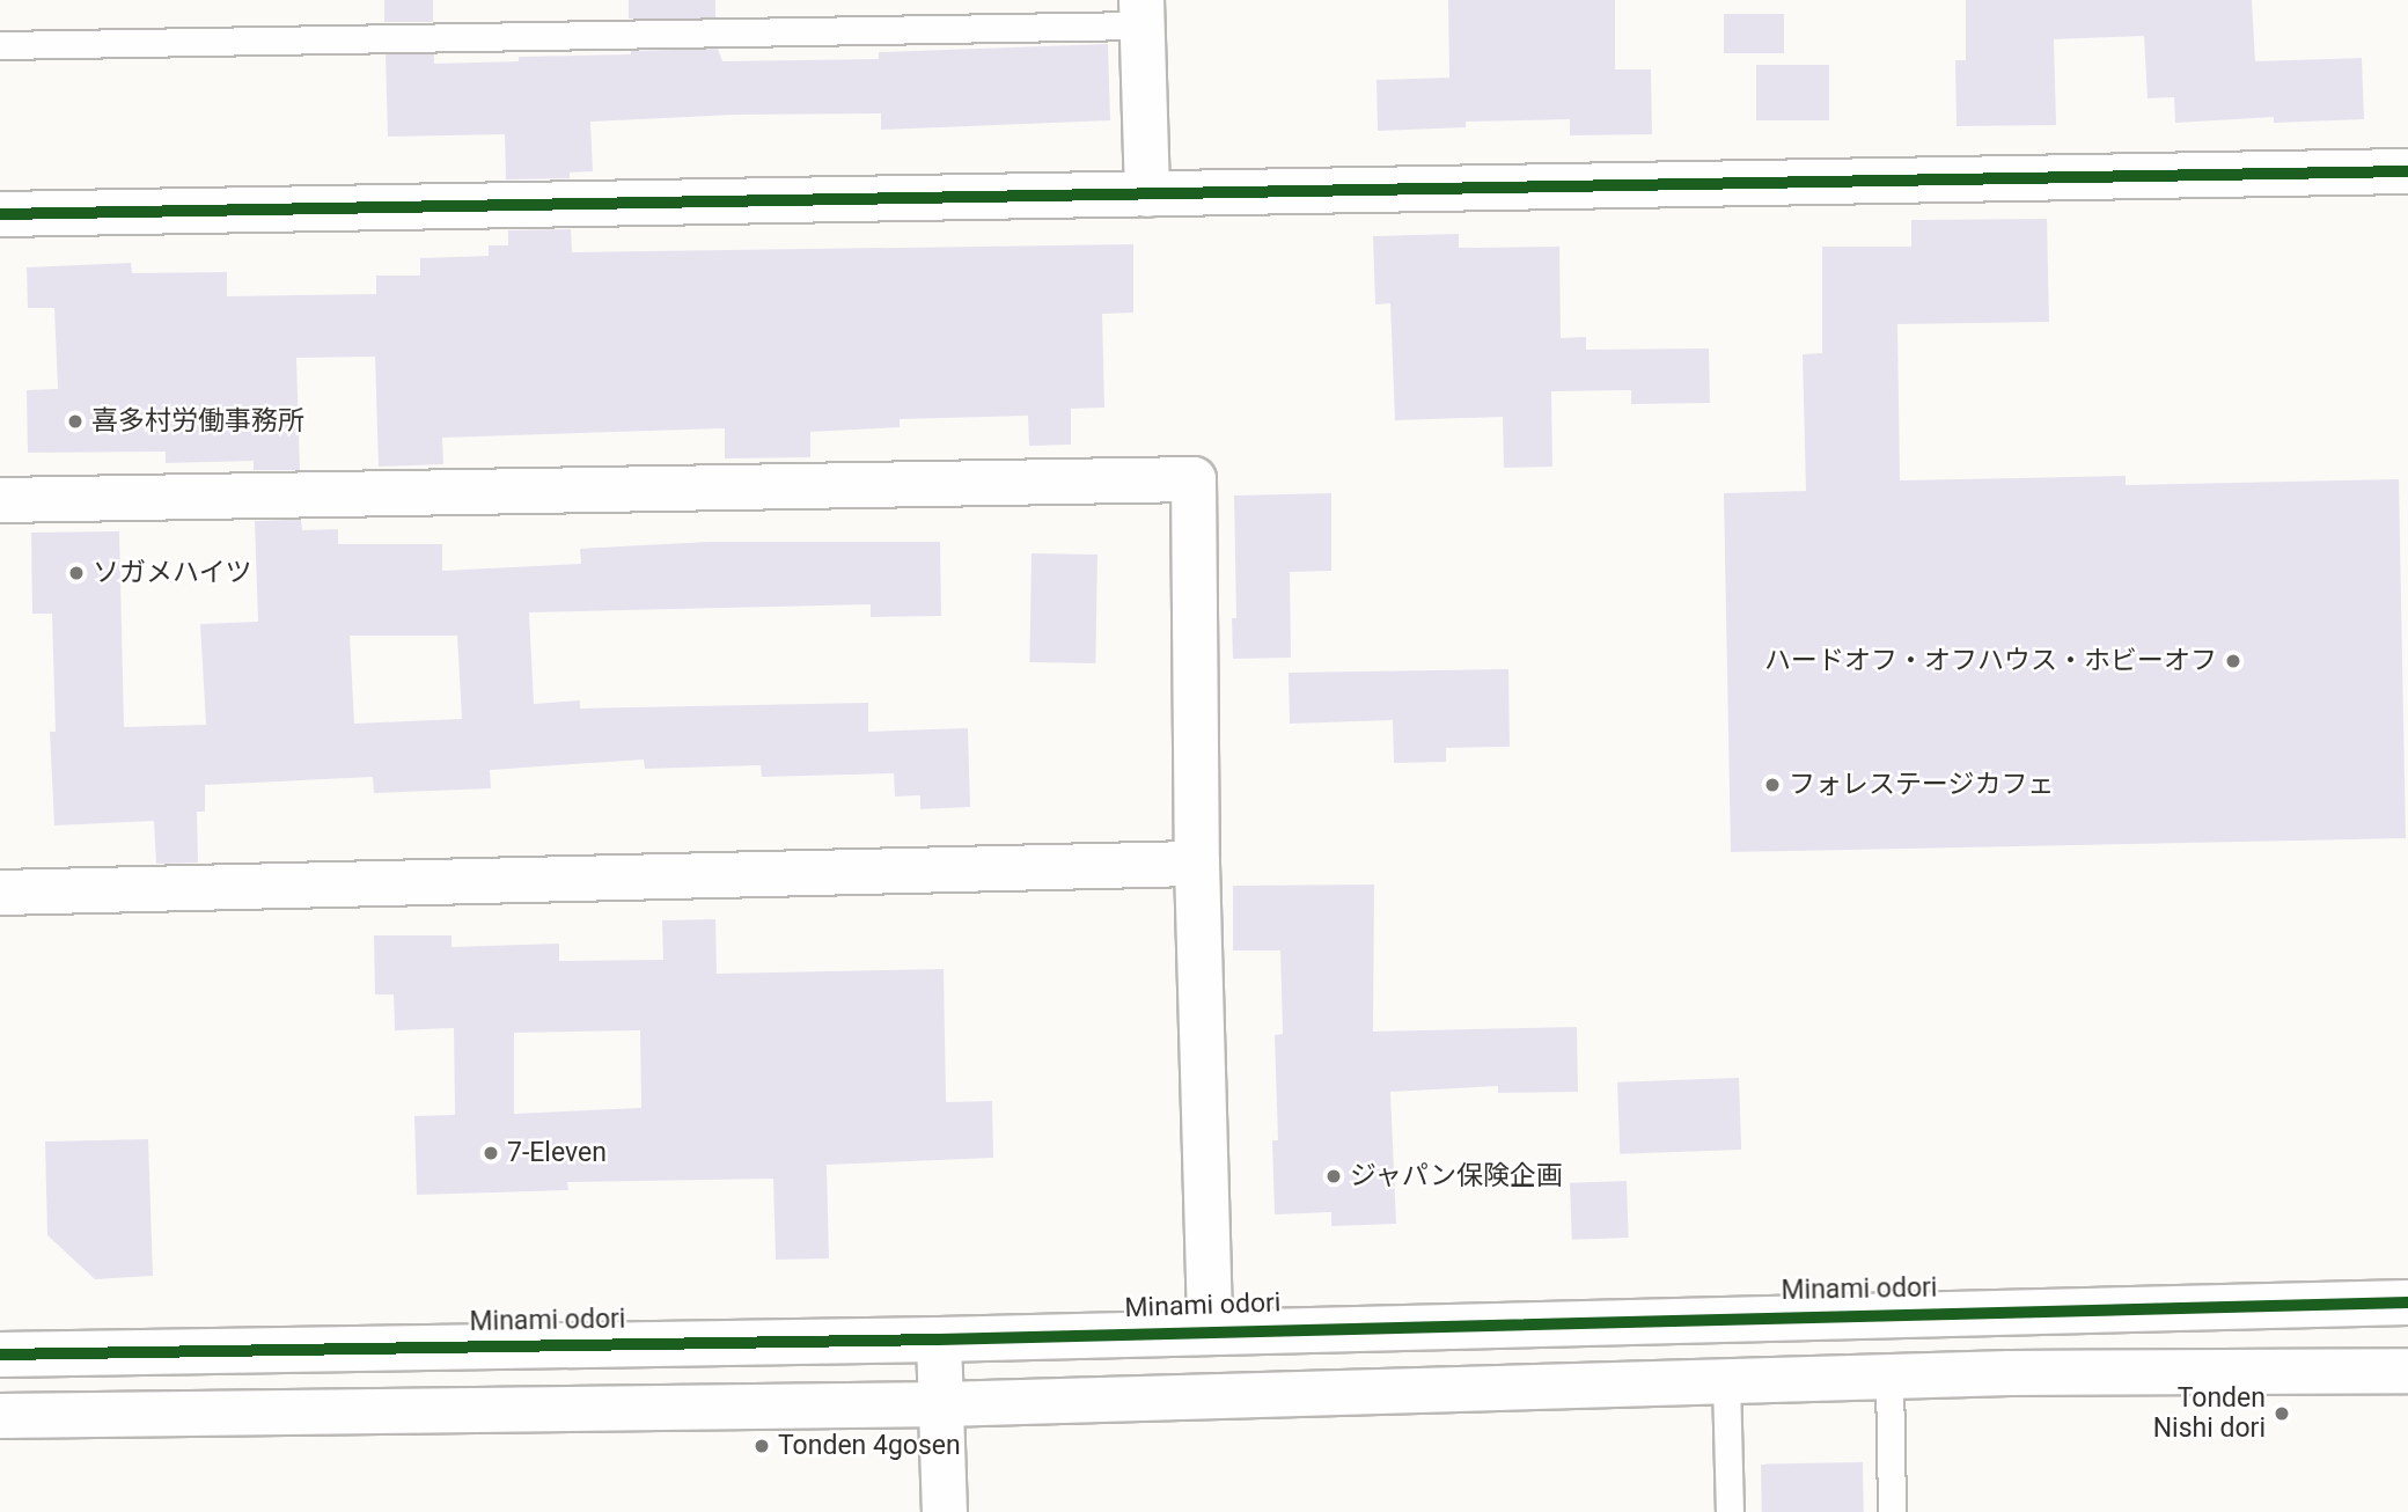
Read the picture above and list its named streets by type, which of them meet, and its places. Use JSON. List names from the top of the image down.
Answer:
{
  "streets": {
    "street": ["Minami odori"]
  },
  "places": [
    "喜多村労働事務所",
    "ソガメハイツ",
    "ハードオフ・オフハウス・ホビーオフ",
    "フォレステージカフェ",
    "7-Eleven",
    "ジャパン保険企画",
    "Tonden Nishi dori",
    "Tonden 4gosen"
  ]
}
